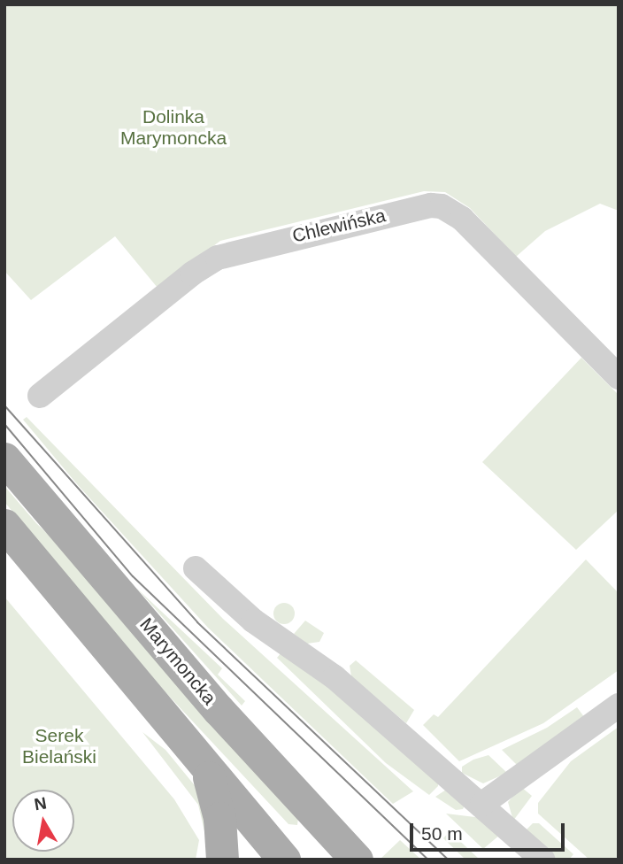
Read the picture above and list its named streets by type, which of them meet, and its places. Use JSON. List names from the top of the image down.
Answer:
{
  "streets": {
    "main road": ["Marymoncka"],
    "street": ["Chlewińska"]
  },
  "parks": ["Dolinka Marymoncka", "Serek Bielański"],
  "scale_bar": "50 m",
  "north": "top"
}
